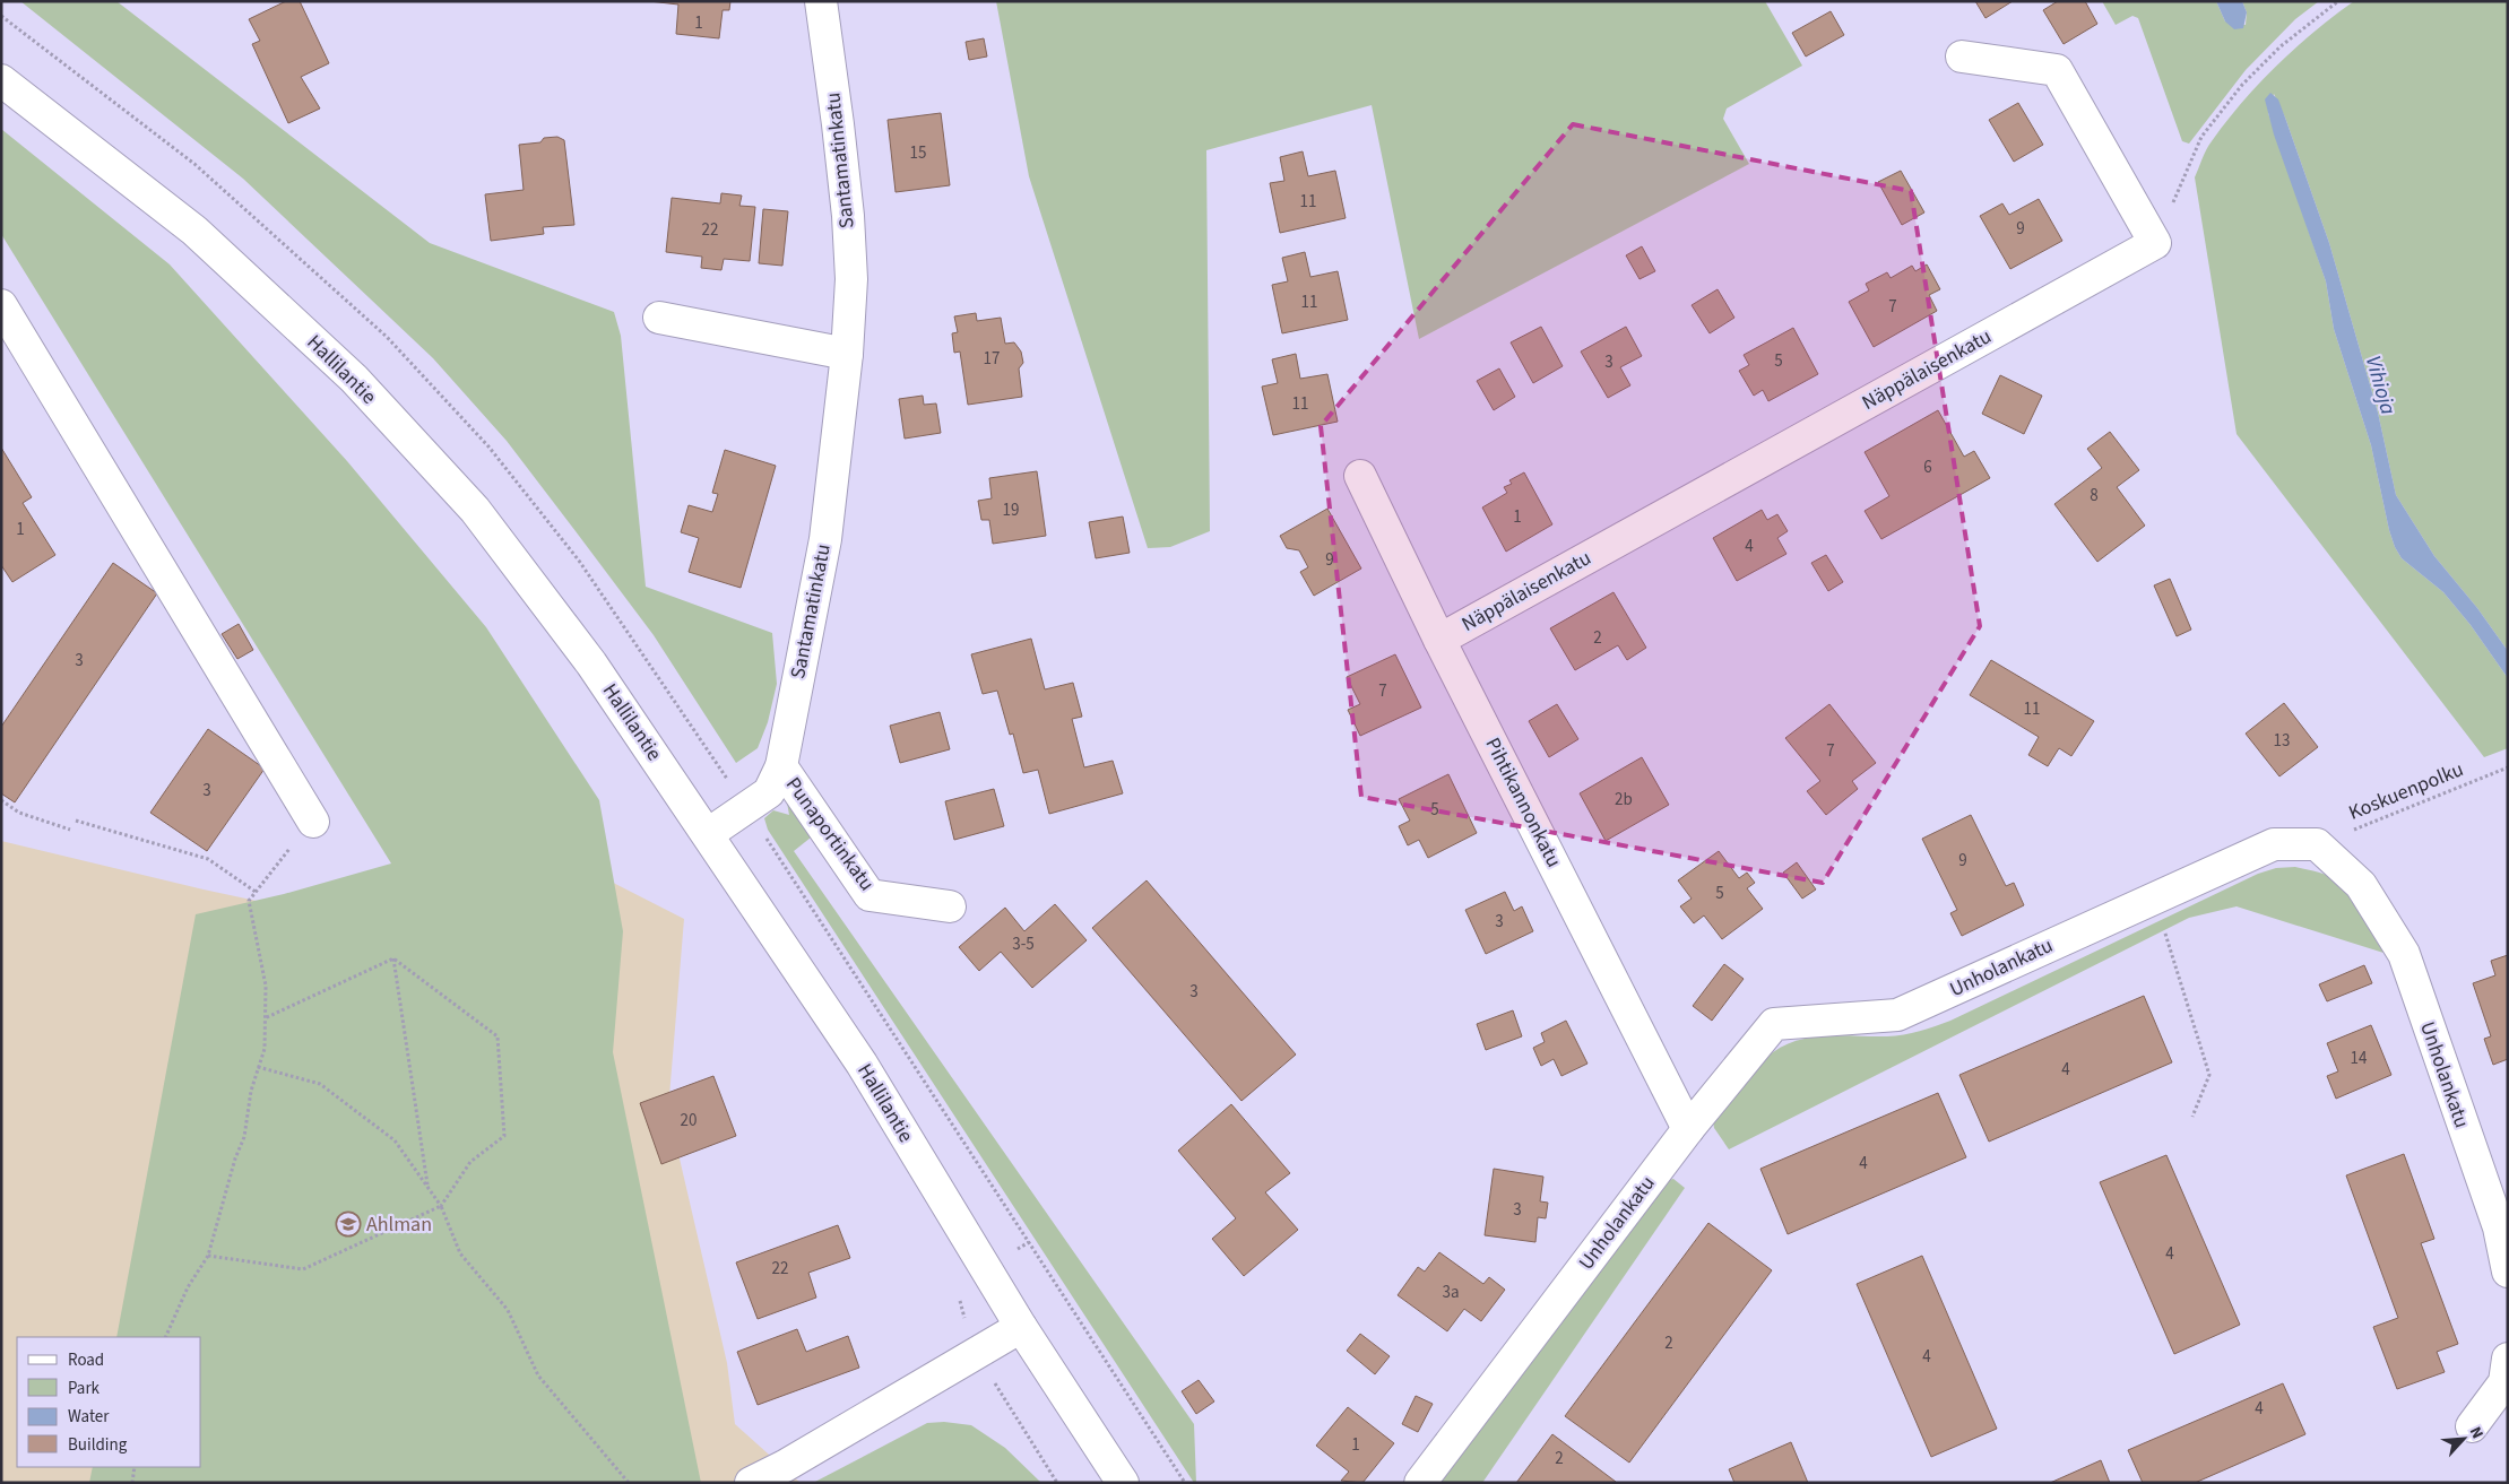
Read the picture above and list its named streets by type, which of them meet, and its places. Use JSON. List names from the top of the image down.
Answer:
{
  "streets": {
    "street": [
      "Santamatinkatu",
      "Hallilantie",
      "Näppälaisenkatu",
      "Pihtikannonkatu",
      "Punaportinkatu",
      "Unholankatu"
    ],
    "path": ["Koskuenpolku"]
  },
  "crossings": [
    ["Santamatinkatu", "Hallilantie"],
    ["Santamatinkatu", "Punaportinkatu"],
    ["Näppälaisenkatu", "Pihtikannonkatu"],
    ["Koskuenpolku", "Unholankatu"],
    ["Pihtikannonkatu", "Unholankatu"]
  ],
  "water": ["Vihioja"],
  "places": {
    "school or university": ["Ahlman"]
  },
  "house_numbers": [
    "1",
    "15",
    "11",
    "9",
    "22",
    "11",
    "7",
    "17",
    "5",
    "3",
    "11",
    "6",
    "8",
    "19",
    "1",
    "1",
    "4",
    "9",
    "2",
    "3",
    "7",
    "11",
    "13",
    "7",
    "3",
    "2b",
    "5",
    "9",
    "5",
    "3",
    "3-5",
    "3",
    "14",
    "4",
    "20",
    "4",
    "3",
    "4",
    "22",
    "3a",
    "2",
    "4",
    "4",
    "1",
    "2"
  ],
  "legend": [
    "Road",
    "Park",
    "Water",
    "Building"
  ],
  "north": "top right"
}
